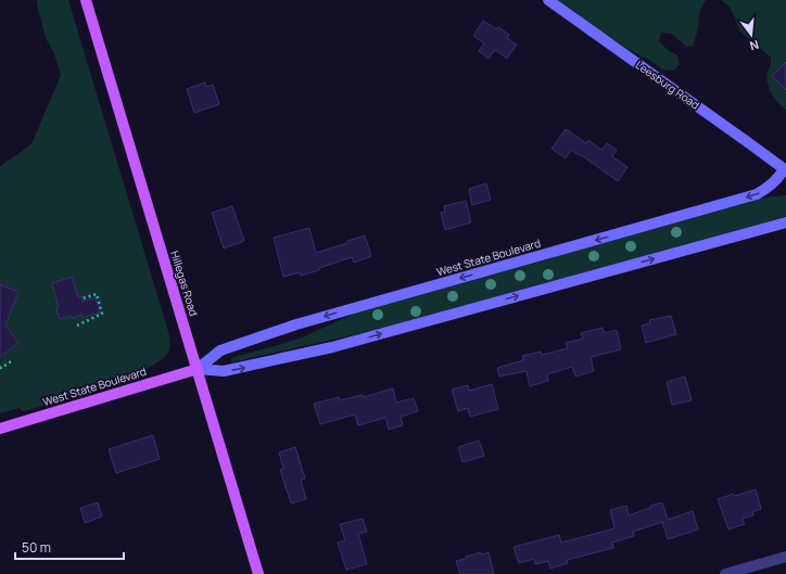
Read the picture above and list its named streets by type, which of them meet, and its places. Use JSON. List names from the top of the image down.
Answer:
{
  "streets": {
    "main road": ["Leesburg Road", "West State Boulevard", "Hillegas Road"]
  },
  "crossings": [
    ["Leesburg Road", "West State Boulevard"],
    ["West State Boulevard", "Hillegas Road"]
  ],
  "scale_bar": "50 m",
  "north": "bottom"
}
